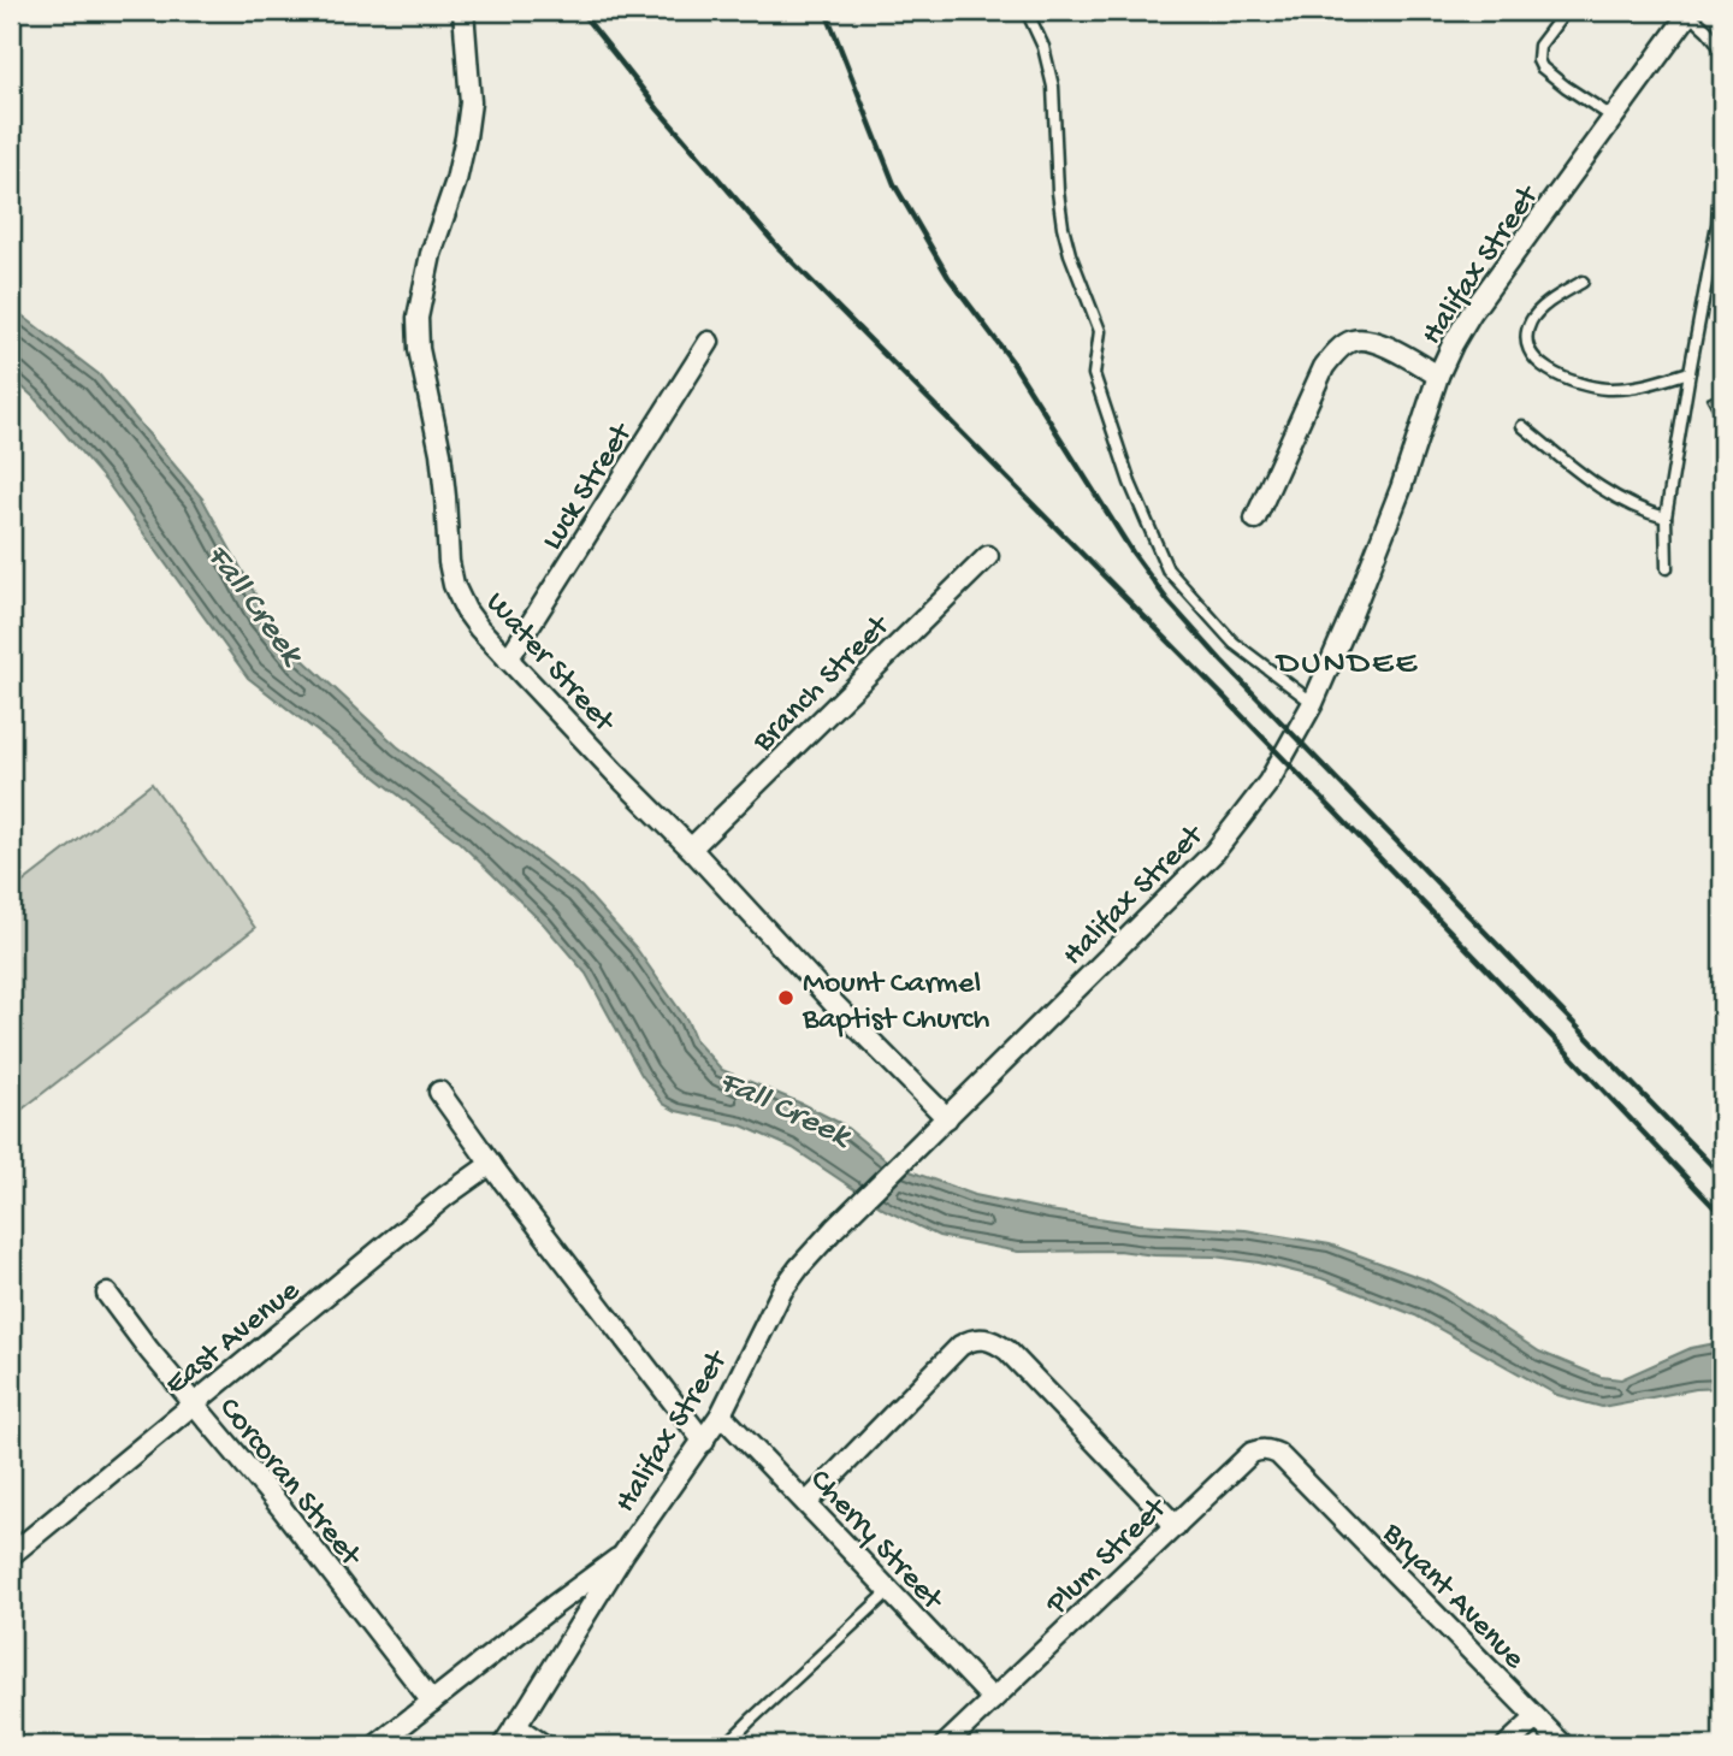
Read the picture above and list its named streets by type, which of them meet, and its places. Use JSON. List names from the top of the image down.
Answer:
{
  "streets": {
    "street": [
      "Halifax Street",
      "Luck Street",
      "Water Street",
      "Branch Street",
      "East Avenue",
      "Corcoran Street",
      "Cherry Street",
      "Plum Street",
      "Bryant Avenue"
    ]
  },
  "crossings": [
    ["Halifax Street", "Water Street"],
    ["Halifax Street", "Cherry Street"],
    ["Luck Street", "Water Street"],
    ["Water Street", "Branch Street"],
    ["East Avenue", "Corcoran Street"],
    ["Cherry Street", "Plum Street"],
    ["Plum Street", "Bryant Avenue"]
  ],
  "districts": ["DUNDEE"],
  "water": ["Fall Creek"],
  "places": ["Mount Carmel Baptist Church"]
}
